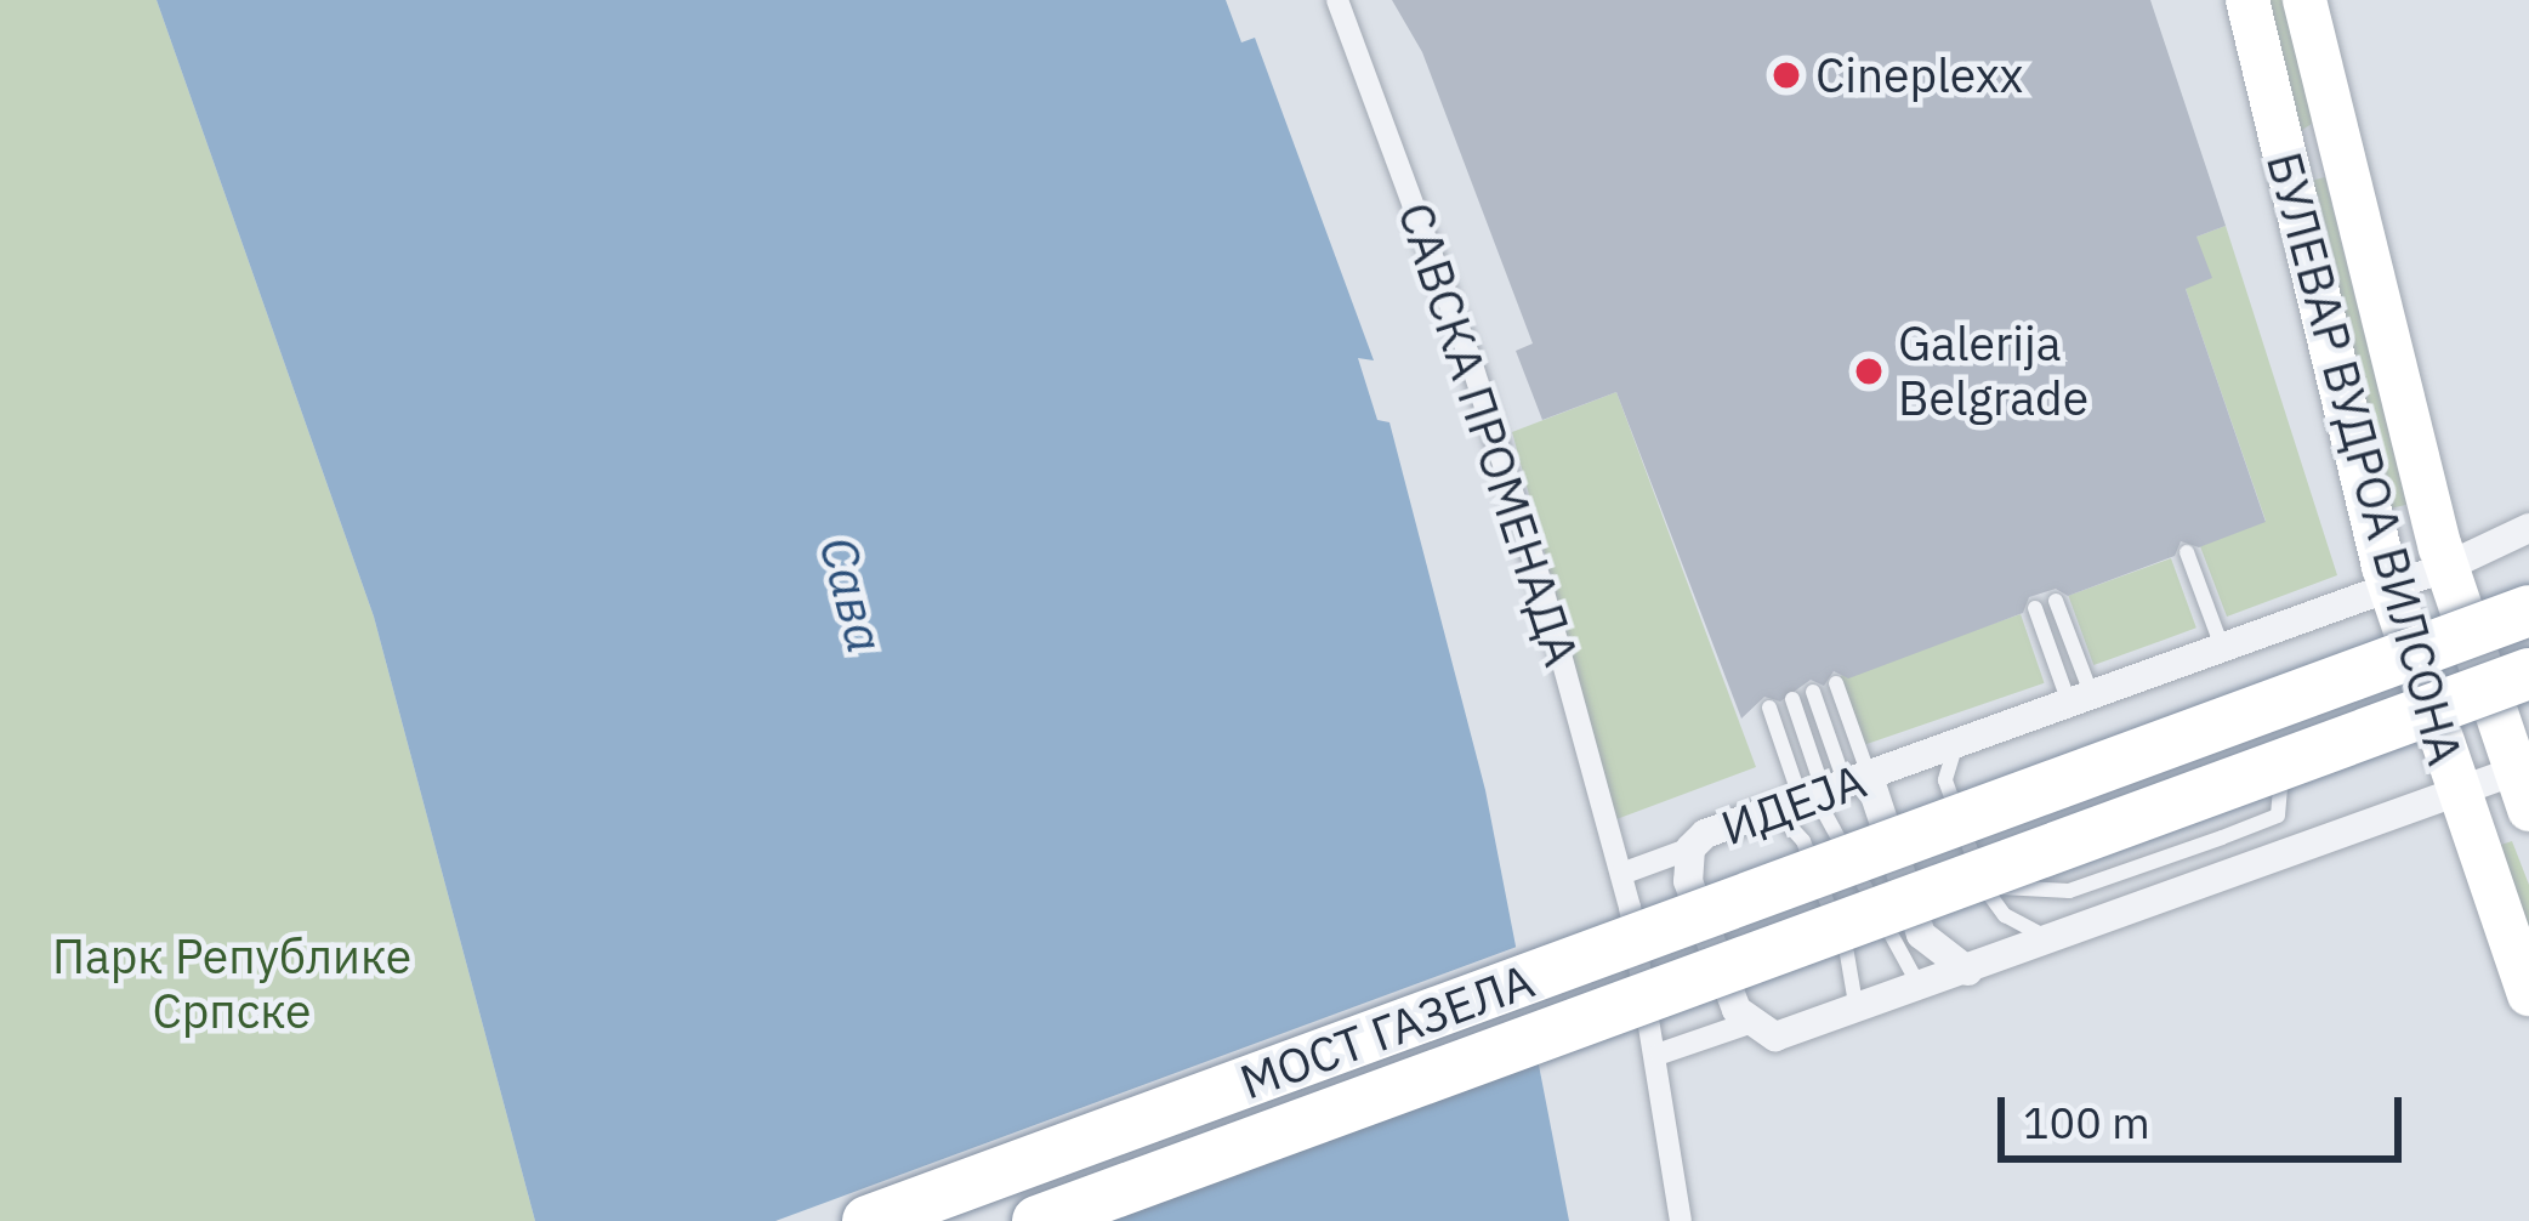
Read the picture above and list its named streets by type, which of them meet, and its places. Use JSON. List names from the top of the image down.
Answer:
{
  "streets": {
    "highway": ["МОСТ ГАЗЕЛА"],
    "main road": ["БУЛЕВАР ВУДРОА ВИЛСОНА"],
    "street": ["САВСКА ПРОМЕНАДА", "ИДЕЈА"]
  },
  "crossings": [
    ["БУЛЕВАР ВУДРОА ВИЛСОНА", "ИДЕЈА"]
  ],
  "water": ["Сава"],
  "parks": ["Парк Републике Српске"],
  "places": ["Cineplexx", "Galerija Belgrade"],
  "scale_bar": "100 m"
}
